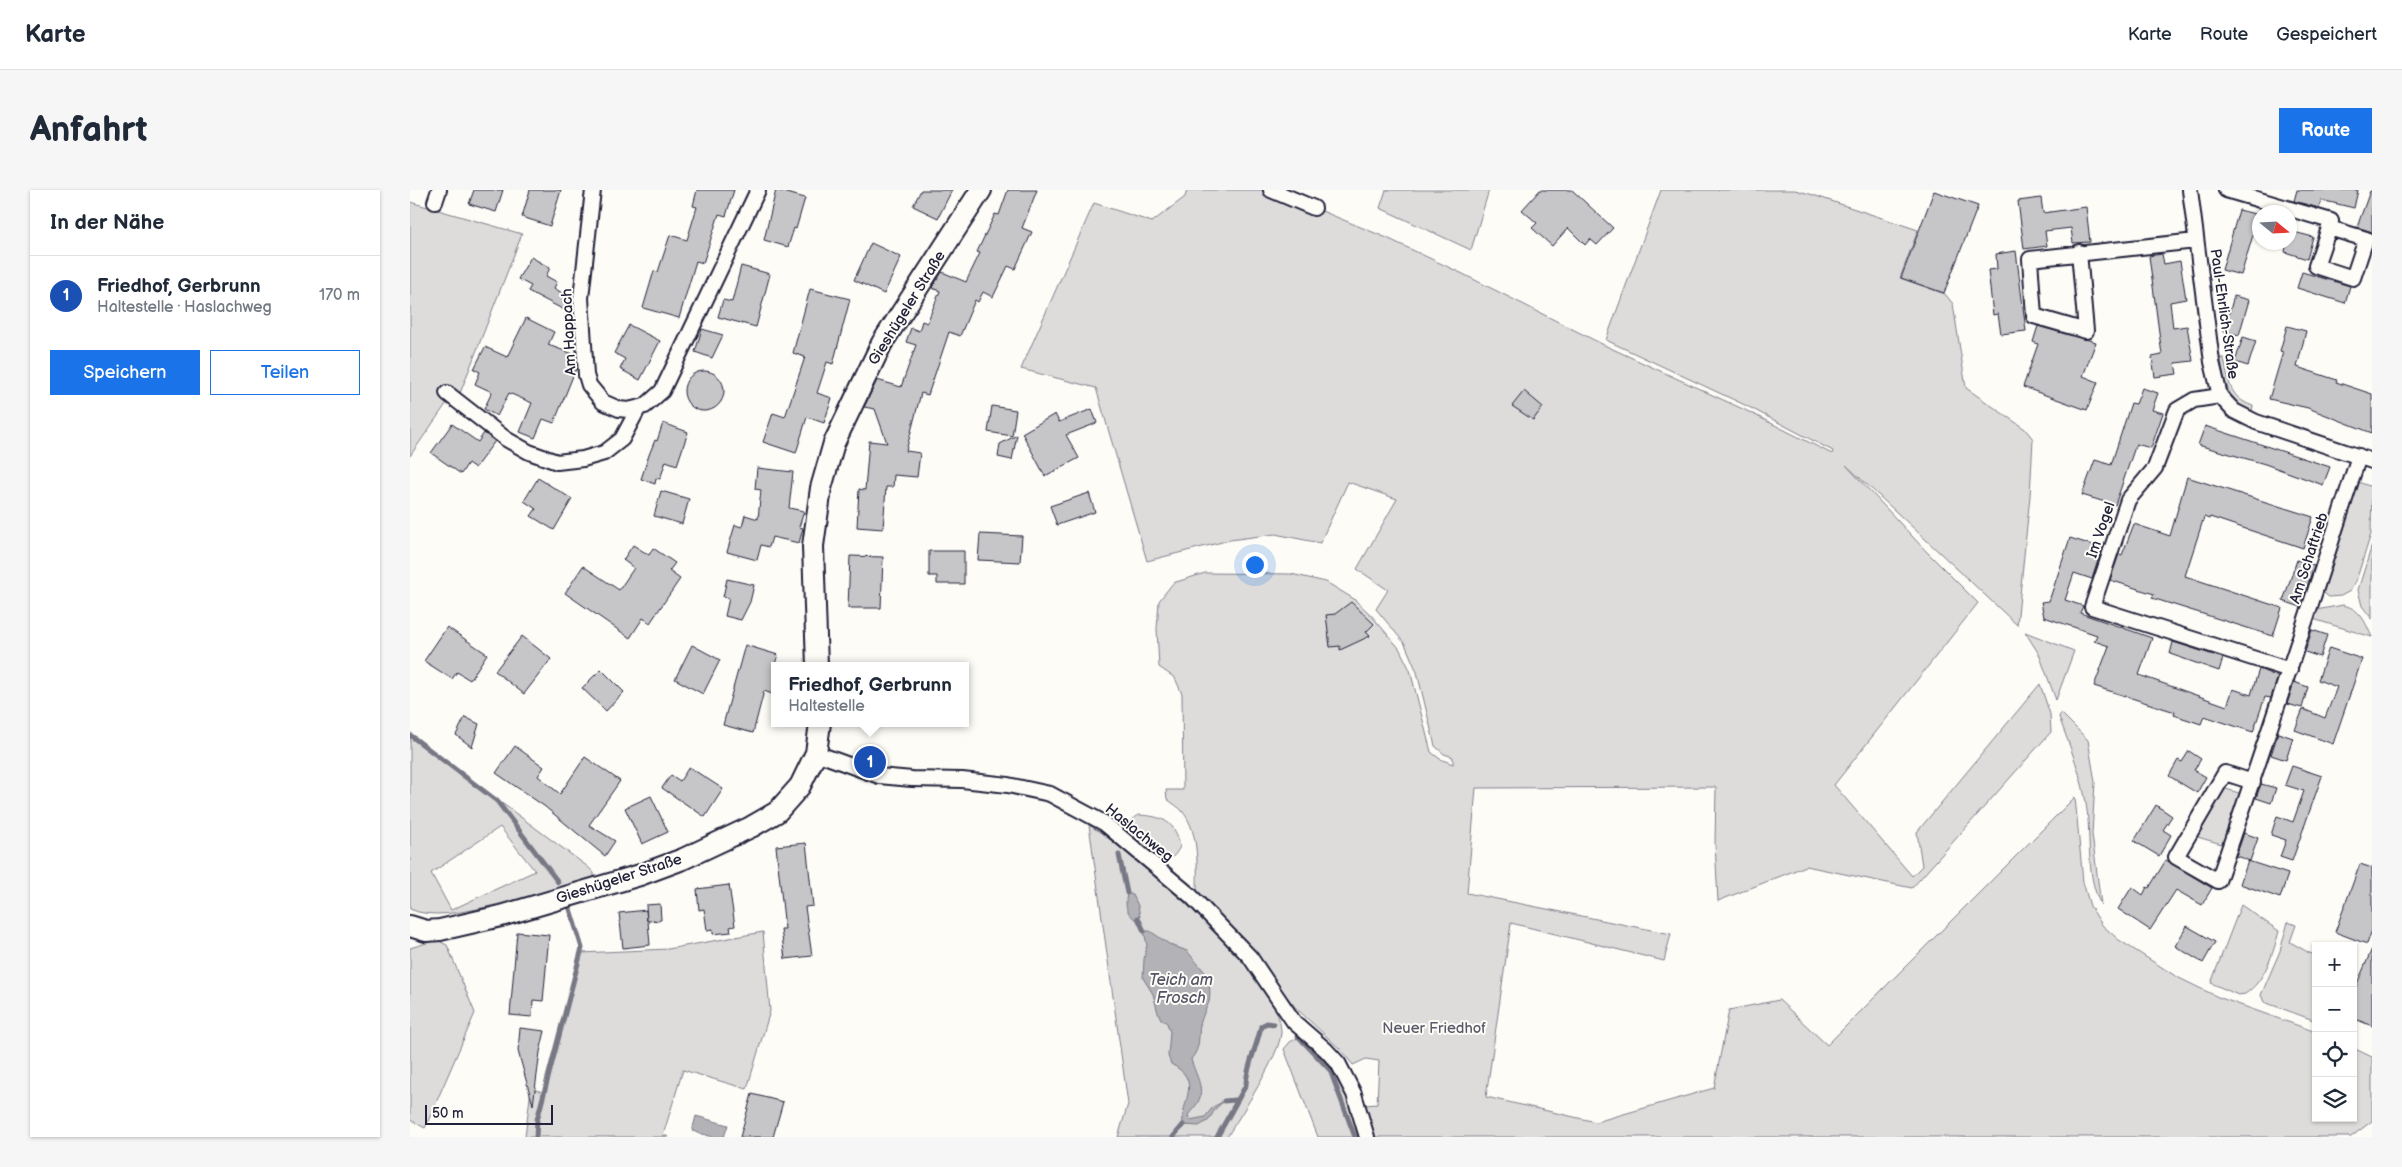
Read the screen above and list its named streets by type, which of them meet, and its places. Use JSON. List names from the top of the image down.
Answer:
{
  "streets": {
    "street": [
      "Gieshügeler Straße",
      "Paul-Ehrlich-Straße",
      "Am Happach",
      "Im Vogel",
      "Am Schaftrieb",
      "Haslachweg"
    ]
  },
  "crossings": [
    ["Gieshügeler Straße", "Haslachweg"],
    ["Paul-Ehrlich-Straße", "Im Vogel"],
    ["Paul-Ehrlich-Straße", "Am Schaftrieb"],
    ["Im Vogel", "Am Schaftrieb"]
  ],
  "water": ["Teich am Frosch"],
  "parks": ["Neuer Friedhof"],
  "scale_bar": "50 m",
  "north": "right",
  "page": {
    "header": "Karte",
    "nav": ["Karte", "Route", "Gespeichert"],
    "buttons": [
      "Route",
      ["Speichern", "Teilen"]
    ],
    "title": "Anfahrt",
    "heading": "In der Nähe",
    "list": [
      {
        "mark": "1",
        "name": "Friedhof, Gerbrunn",
        "note": "Haltestelle · Haslachweg",
        "value": "170 m"
      }
    ],
    "popup": ["Friedhof, Gerbrunn", "Haltestelle"],
    "pins": "1",
    "map_buttons": ["+", "−"],
    "scale": "50 m"
  }
}
